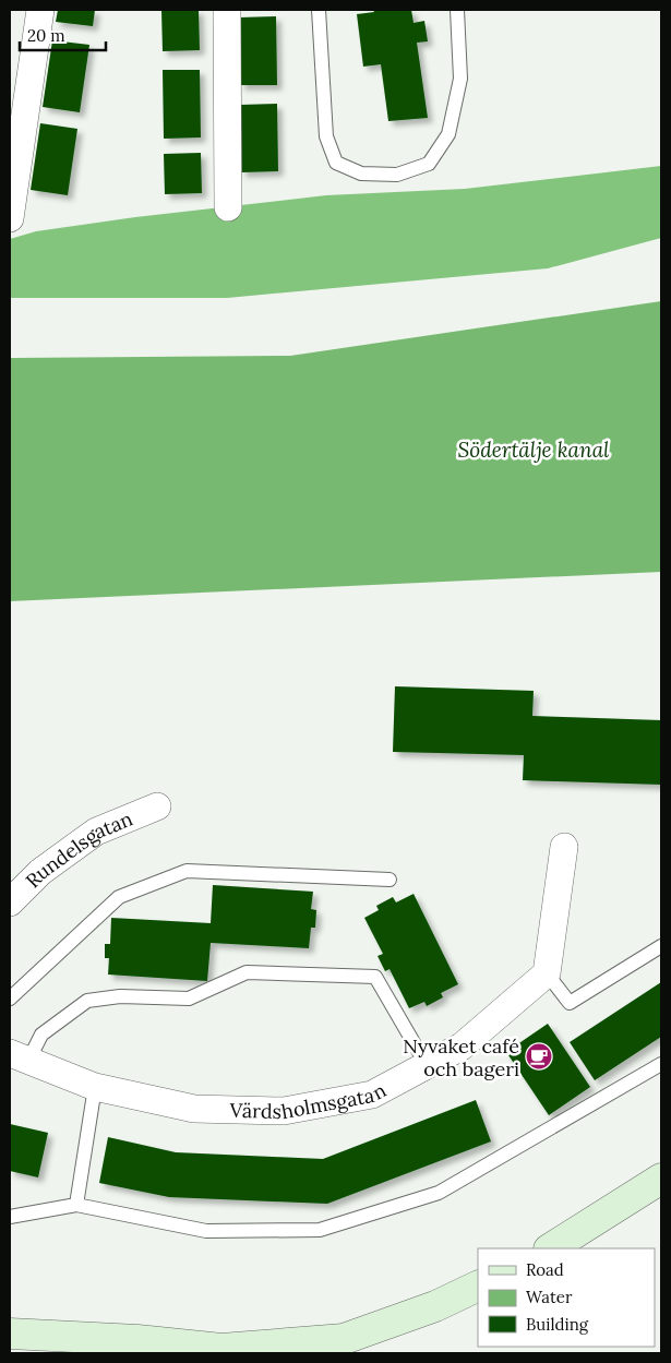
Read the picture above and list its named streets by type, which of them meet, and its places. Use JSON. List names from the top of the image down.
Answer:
{
  "streets": {
    "street": ["Rundelsgatan", "Värdsholmsgatan"]
  },
  "water": ["Södertälje kanal"],
  "places": {
    "cafe": ["Nyvaket café och bageri"]
  },
  "legend": ["Road", "Water", "Building"],
  "scale_bar": "20 m"
}
